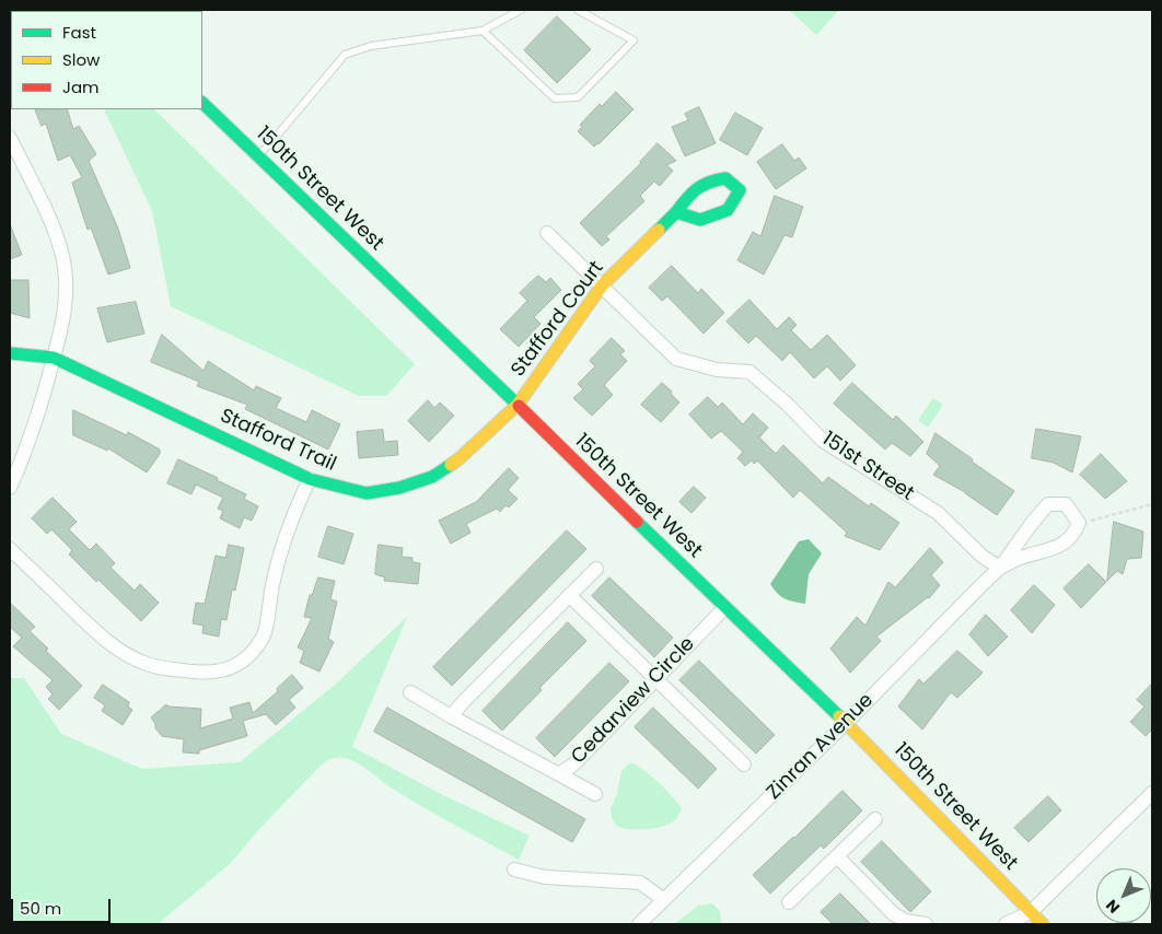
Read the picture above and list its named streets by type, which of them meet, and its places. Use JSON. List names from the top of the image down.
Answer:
{
  "streets": {
    "street": [
      "150th Street West",
      "Stafford Court",
      "Stafford Trail",
      "151st Street",
      "Cedarview Circle",
      "Zinran Avenue"
    ]
  },
  "crossings": [
    ["150th Street West", "Stafford Court"],
    ["150th Street West", "Stafford Trail"],
    ["150th Street West", "Cedarview Circle"],
    ["150th Street West", "Zinran Avenue"],
    ["Stafford Court", "Stafford Trail"],
    ["Stafford Court", "151st Street"],
    ["151st Street", "Zinran Avenue"]
  ],
  "legend": ["Fast", "Slow", "Jam"],
  "scale_bar": "50 m",
  "north": "bottom left"
}
